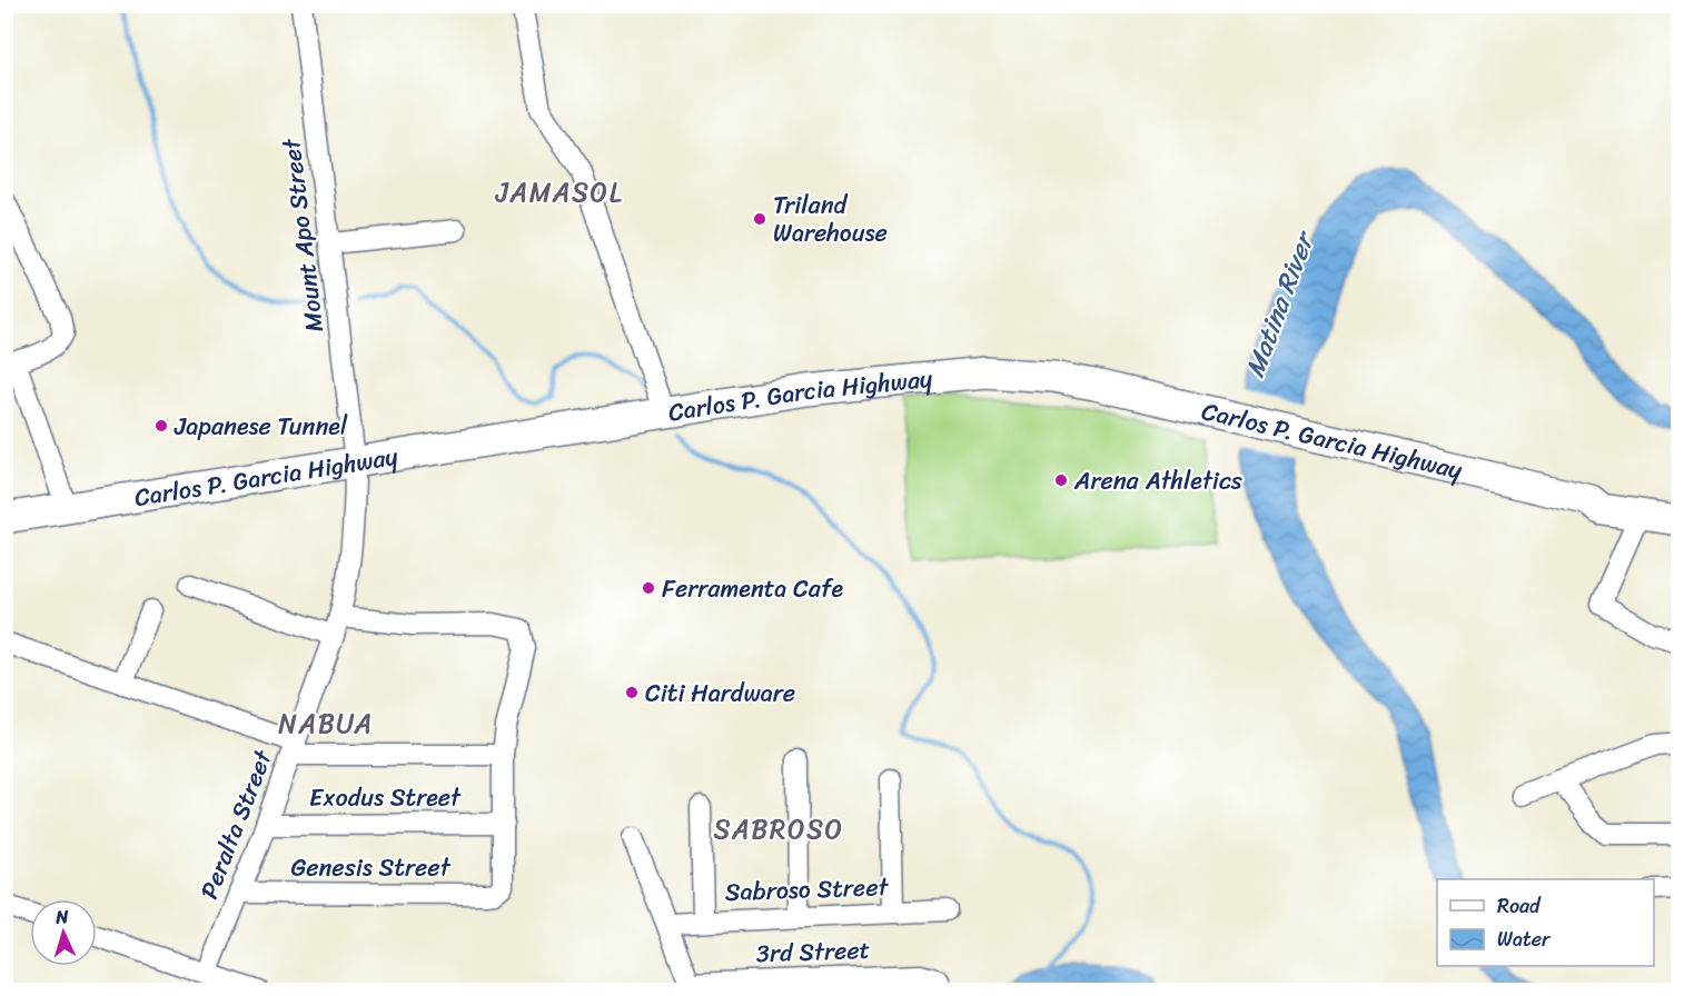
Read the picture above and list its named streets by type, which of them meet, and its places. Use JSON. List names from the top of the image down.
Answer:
{
  "streets": {
    "highway": ["Carlos P. Garcia Highway"],
    "street": [
      "Mount Apo Street",
      "Exodus Street",
      "Peralta Street",
      "Genesis Street",
      "Sabroso Street",
      "3rd Street"
    ]
  },
  "crossings": [
    ["Mount Apo Street", "Carlos P. Garcia Highway"],
    ["Mount Apo Street", "Peralta Street"],
    ["Carlos P. Garcia Highway", "Peralta Street"],
    ["Exodus Street", "Peralta Street"],
    ["Exodus Street", "Genesis Street"],
    ["Peralta Street", "Genesis Street"]
  ],
  "districts": ["JAMASOL", "NABUA", "SABROSO"],
  "water": ["Matina River"],
  "places": [
    "Triland Warehouse",
    "Japanese Tunnel",
    "Arena Athletics",
    "Ferramenta Cafe",
    "Citi Hardware"
  ],
  "legend": ["Road", "Water"],
  "north": "top"
}
